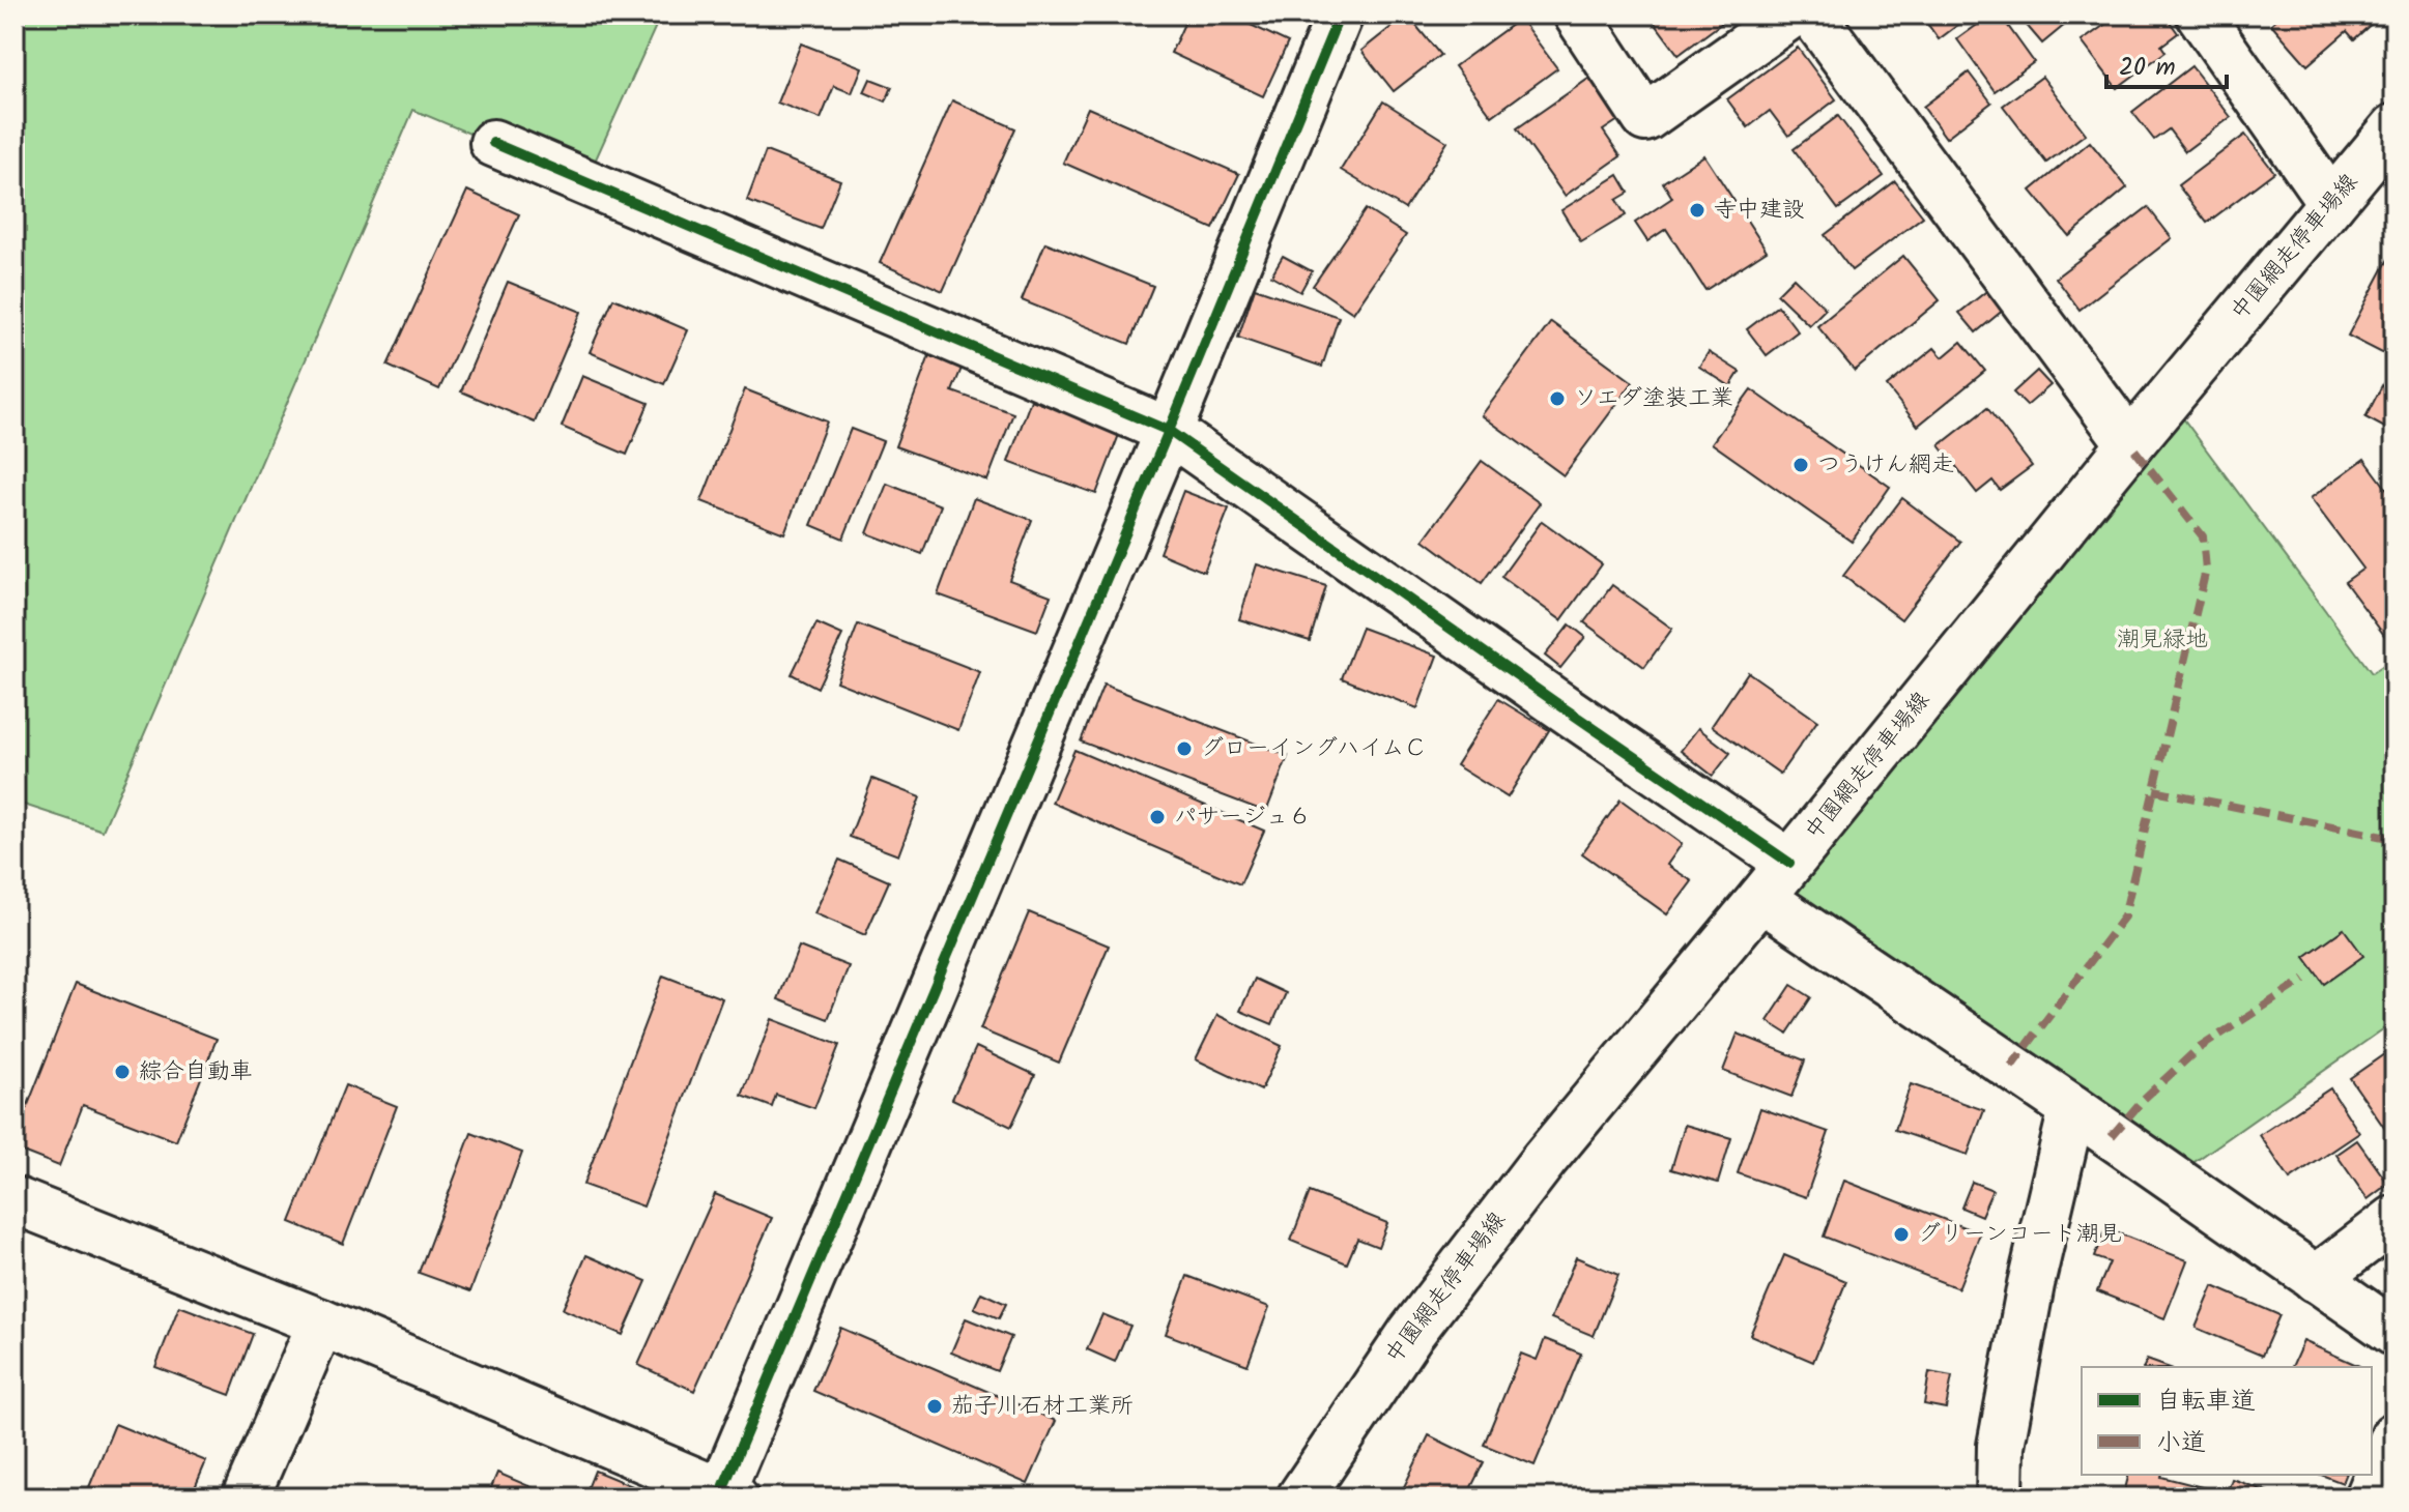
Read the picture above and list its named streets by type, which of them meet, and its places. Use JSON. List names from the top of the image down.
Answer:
{
  "streets": {
    "street": ["中園網走停車場線"]
  },
  "parks": ["潮見緑地"],
  "places": [
    "寺中建設",
    "ソエダ塗装工業",
    "つうけん網走",
    "グローイングハイムＣ",
    "パサージュ６",
    "綜合自動車",
    "グリーンコート潮見",
    "茄子川石材工業所"
  ],
  "legend": ["自転車道", "小道"],
  "scale_bar": "20 m"
}
